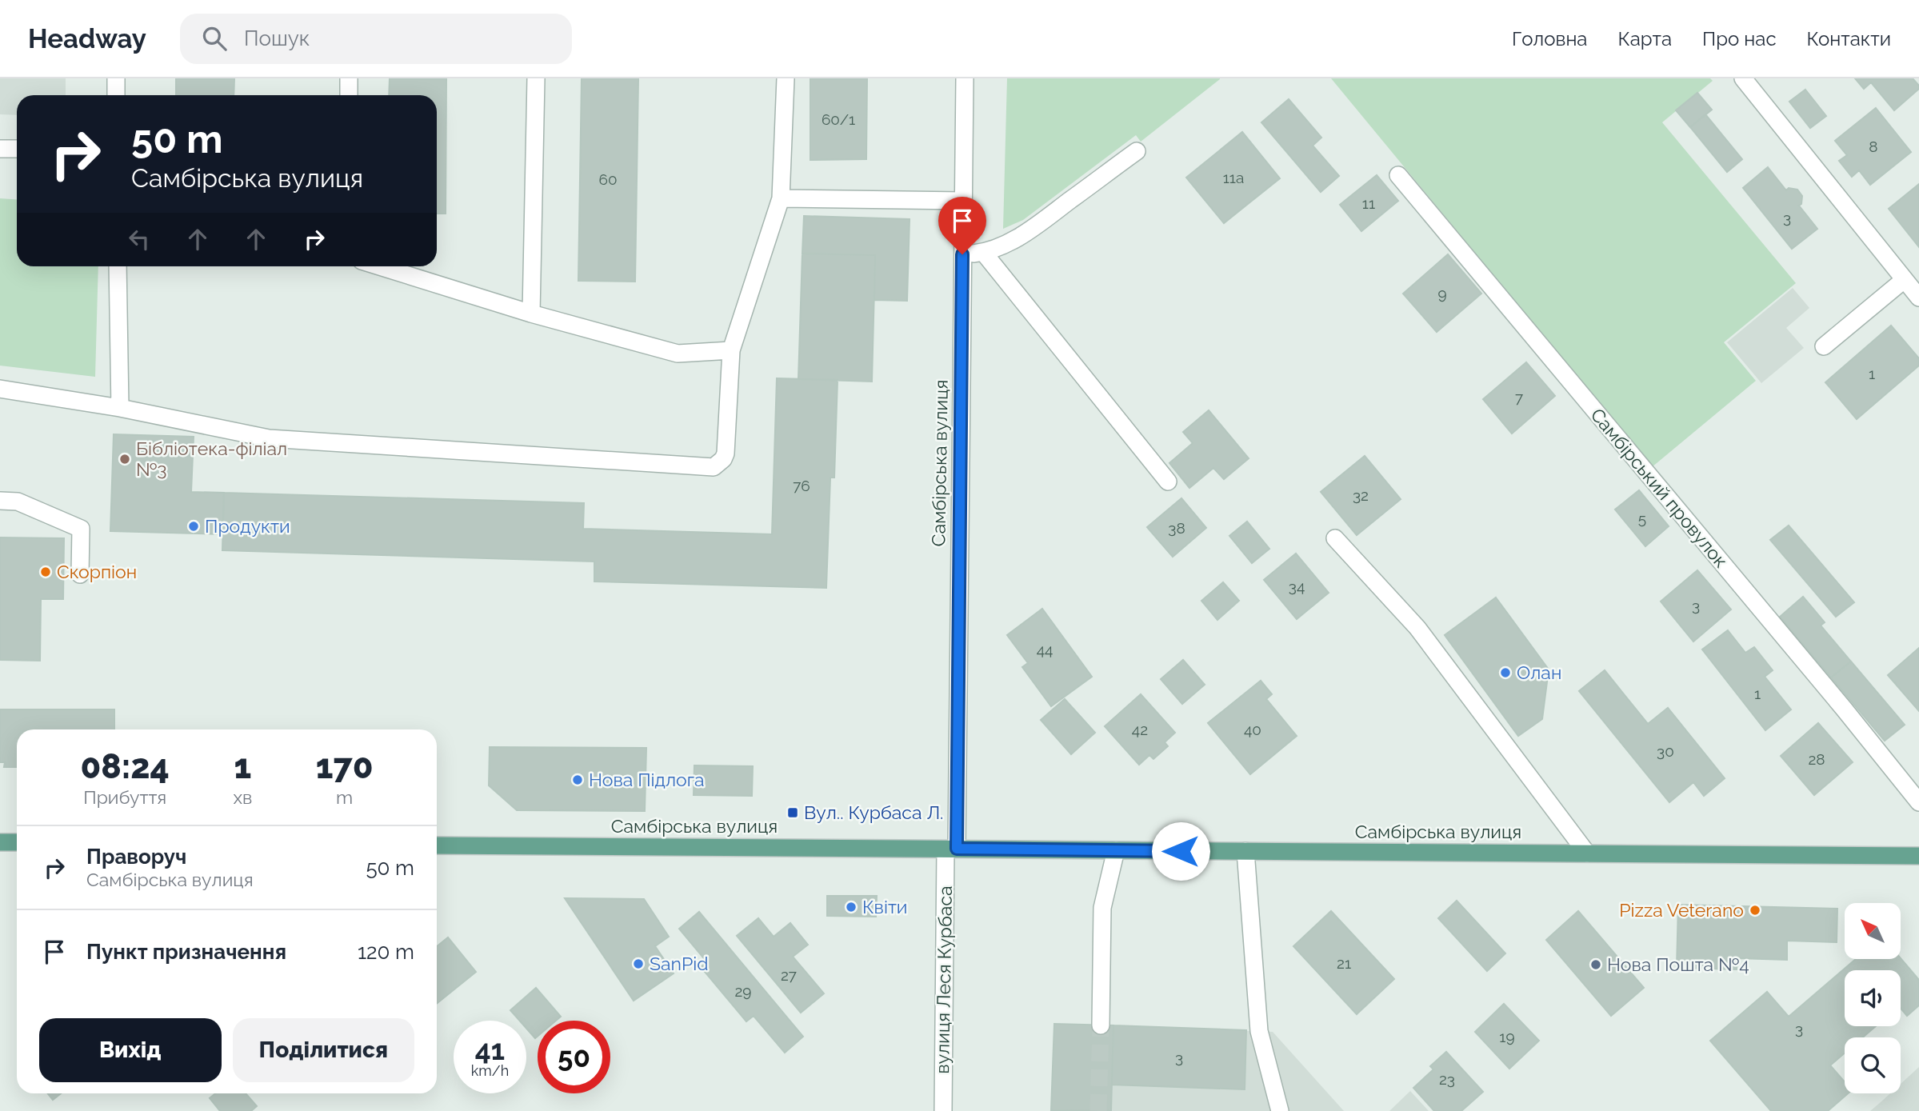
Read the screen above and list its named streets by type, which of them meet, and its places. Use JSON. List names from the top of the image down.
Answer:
{
  "streets": {
    "main road": ["Самбірська вулиця"],
    "street": ["Самбірський провулок", "вулиця Леся Курбаса"]
  },
  "crossings": [
    ["Самбірська вулиця", "вулиця Леся Курбаса"]
  ],
  "places": {
    "other": [
      "Бібліотека-філіал №3",
      "Продукти",
      "Скорпіон",
      "Олан",
      "Нова Підлога",
      "Квіти",
      "Pizza Veterano",
      "SanPid",
      "Нова Пошта №4"
    ],
    "transit": ["Вул.. Курбаса Л."]
  },
  "house_numbers": [
    "60/1",
    "8",
    "11а",
    "60",
    "11",
    "3",
    "9",
    "1",
    "7",
    "76",
    "32",
    "5",
    "38",
    "34",
    "3",
    "44",
    "1",
    "42",
    "40",
    "30",
    "28",
    "21",
    "27",
    "29",
    "3",
    "19",
    "3",
    "23"
  ],
  "north": "top left",
  "page": {
    "header": "Headway",
    "search": "Пошук",
    "nav": [
      "Головна",
      "Карта",
      "Про нас",
      "Контакти"
    ],
    "turn": ["50 m", "Самбірська вулиця"],
    "eta": [
      "08:24",
      "Прибуття",
      "1",
      "хв",
      "170",
      "m"
    ],
    "list": [
      {
        "name": "Праворуч",
        "note": "Самбірська вулиця",
        "value": "50 m"
      },
      {
        "name": "Пункт призначення",
        "value": "120 m"
      }
    ],
    "buttons": ["Вихід", "Поділитися"],
    "speed": "41 km/h",
    "limit": "50"
  }
}
